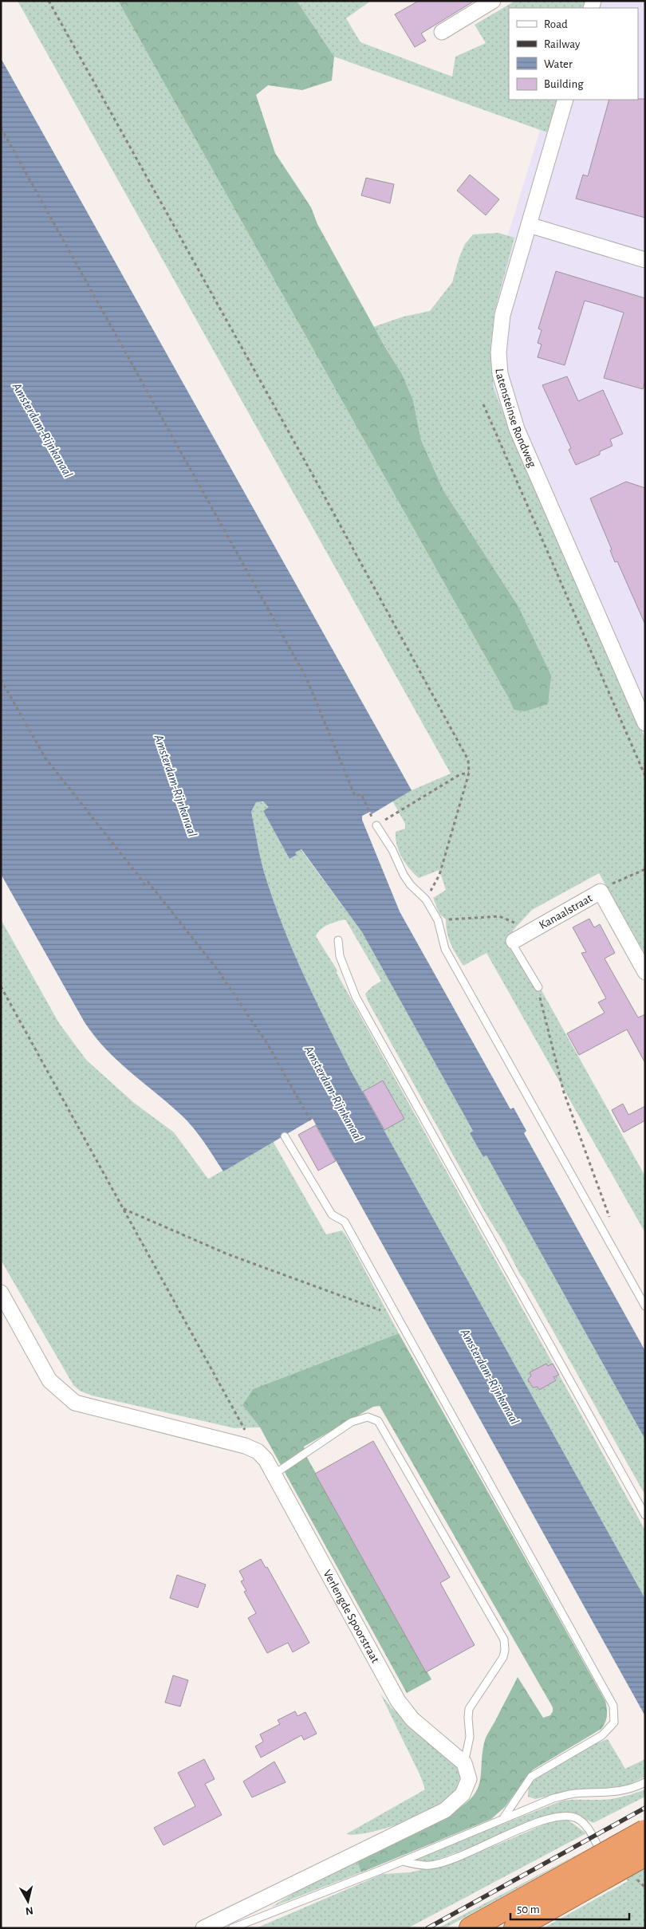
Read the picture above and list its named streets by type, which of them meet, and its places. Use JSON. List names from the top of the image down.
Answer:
{
  "streets": {
    "street": ["Latensteinse Rondweg", "Kanaalstraat", "Verlengde Spoorstraat"]
  },
  "water": ["Amsterdam-Rijnkanaal"],
  "legend": [
    "Road",
    "Railway",
    "Water",
    "Building"
  ],
  "scale_bar": "50 m",
  "north": "bottom"
}
